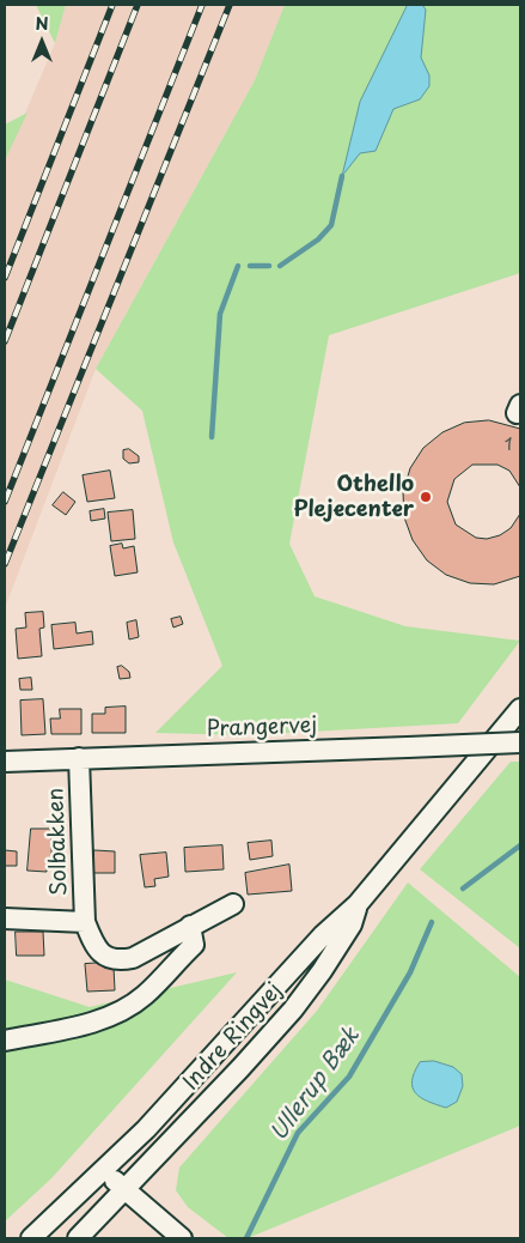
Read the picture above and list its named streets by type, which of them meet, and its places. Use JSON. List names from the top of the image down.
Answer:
{
  "streets": {
    "street": ["Prangervej", "Solbakken", "Indre Ringvej"]
  },
  "crossings": [
    ["Prangervej", "Solbakken"]
  ],
  "water": ["Ullerup Bæk"],
  "places": ["Othello Plejecenter"],
  "house_numbers": ["1"],
  "north": "top"
}
